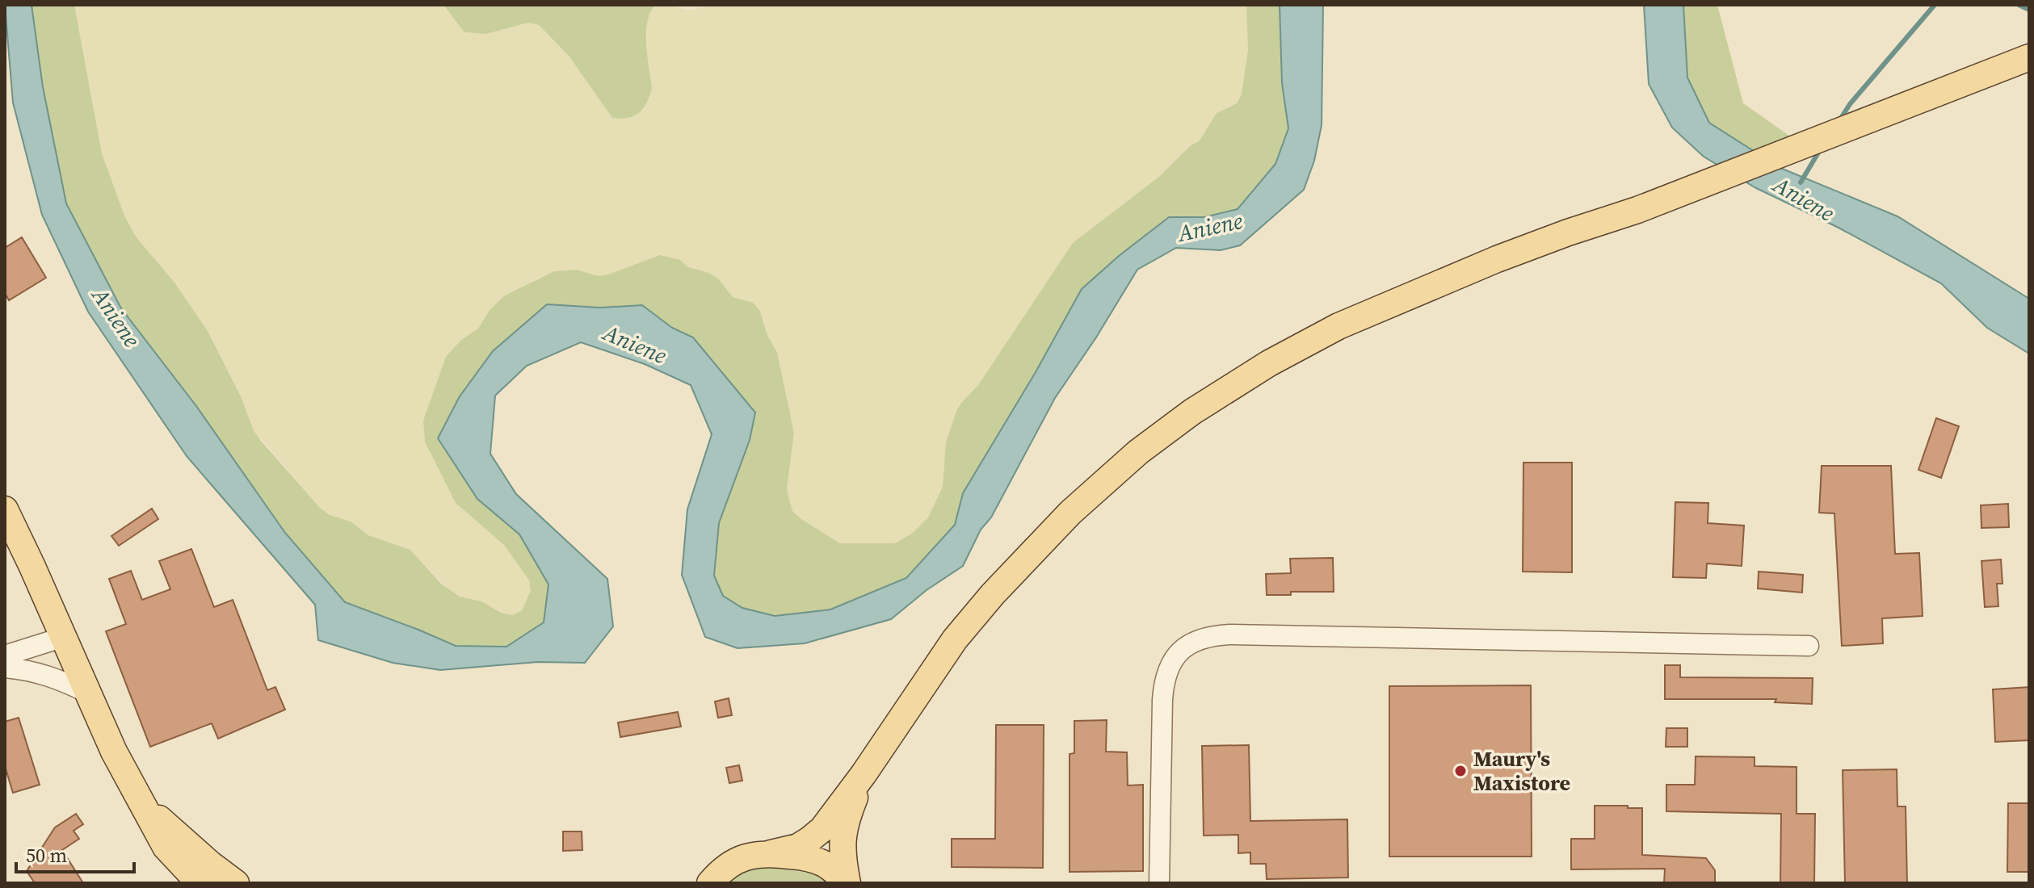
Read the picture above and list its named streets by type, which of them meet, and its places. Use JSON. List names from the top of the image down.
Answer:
{
  "water": ["Aniene"],
  "places": ["Maury's Maxistore"],
  "scale_bar": "50 m"
}
